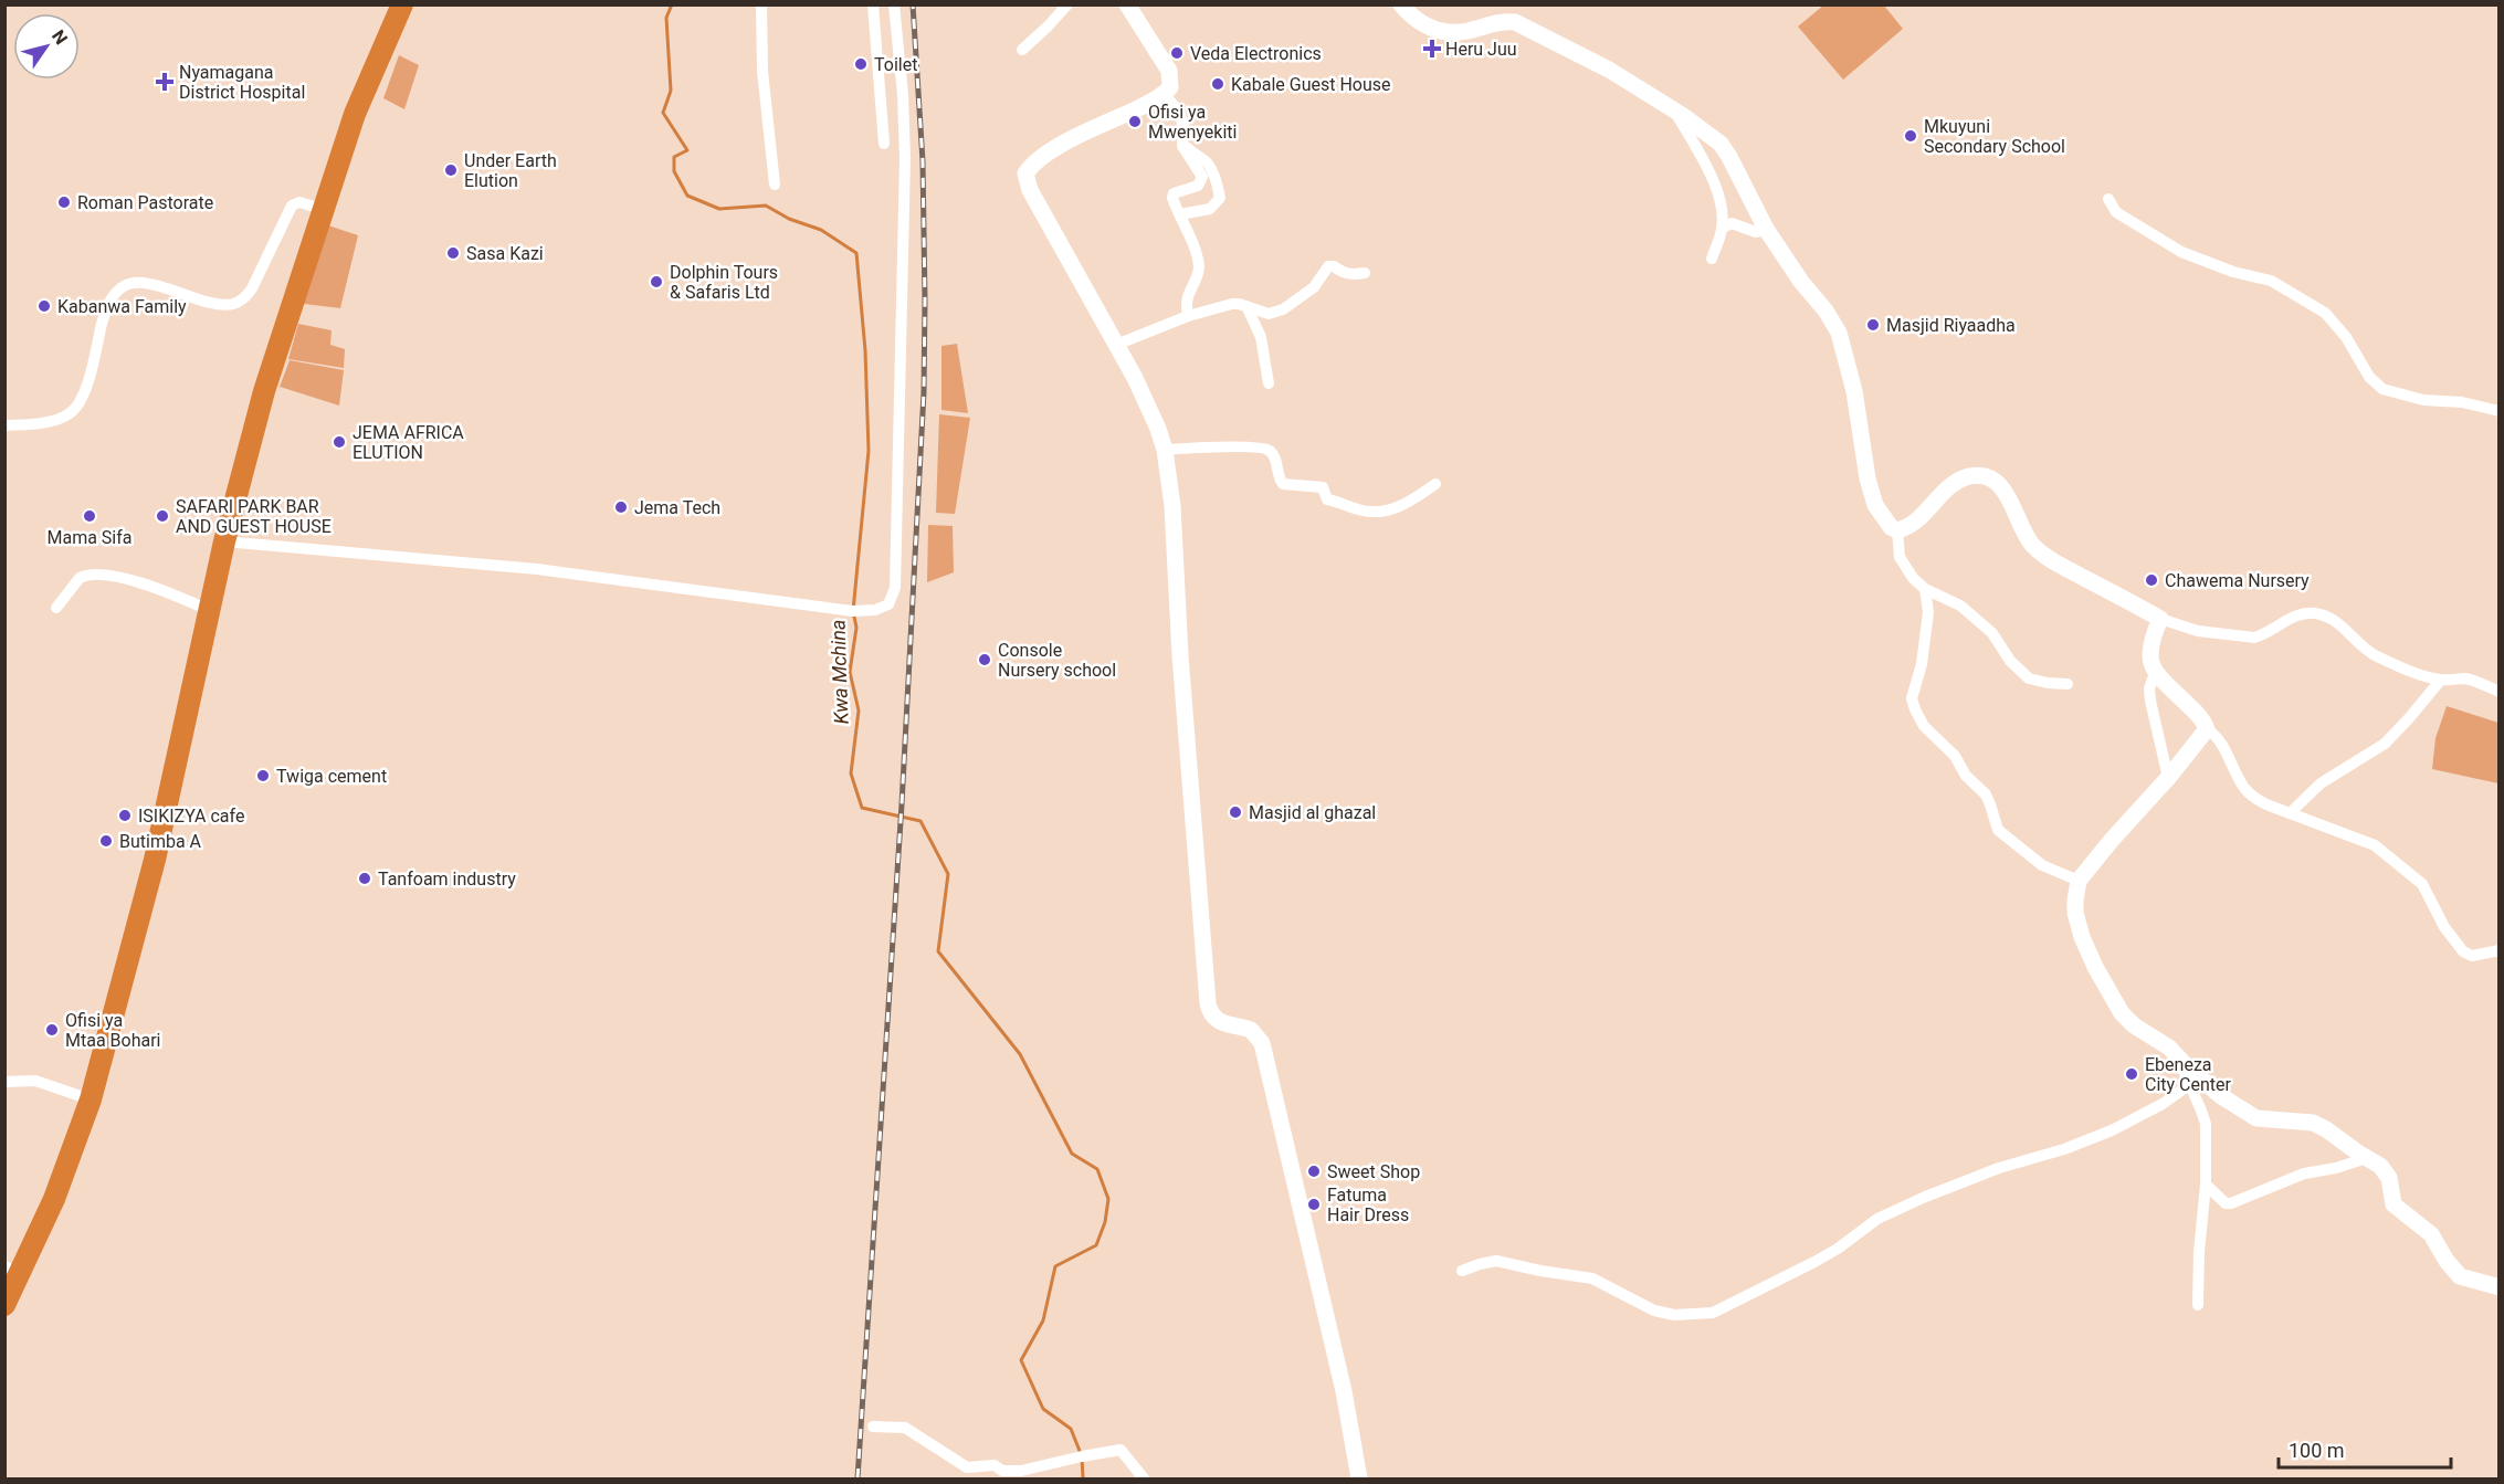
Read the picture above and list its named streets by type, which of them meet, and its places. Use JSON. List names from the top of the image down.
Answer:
{
  "water": ["Kwa Mchina"],
  "places": {
    "health": ["Heru Juu", "Nyamagana District Hospital"],
    "other": [
      "Veda Electronics",
      "Toilet",
      "Kabale Guest House",
      "Ofisi ya Mwenyekiti",
      "Mkuyuni Secondary School",
      "Under Earth Elution",
      "Roman Pastorate",
      "Sasa Kazi",
      "Dolphin Tours & Safaris Ltd",
      "Kabanwa Family",
      "Masjid Riyaadha",
      "JEMA AFRICA ELUTION",
      "Jema Tech",
      "Mama Sifa",
      "SAFARI PARK BAR AND GUEST HOUSE",
      "Chawema Nursery",
      "Console Nursery school",
      "Twiga cement",
      "Masjid al ghazal",
      "ISIKIZYA cafe",
      "Butimba A",
      "Tanfoam industry",
      "Ofisi ya Mtaa Bohari",
      "Ebeneza City Center",
      "Sweet Shop",
      "Fatuma Hair Dress"
    ]
  },
  "scale_bar": "100 m",
  "north": "top right"
}
